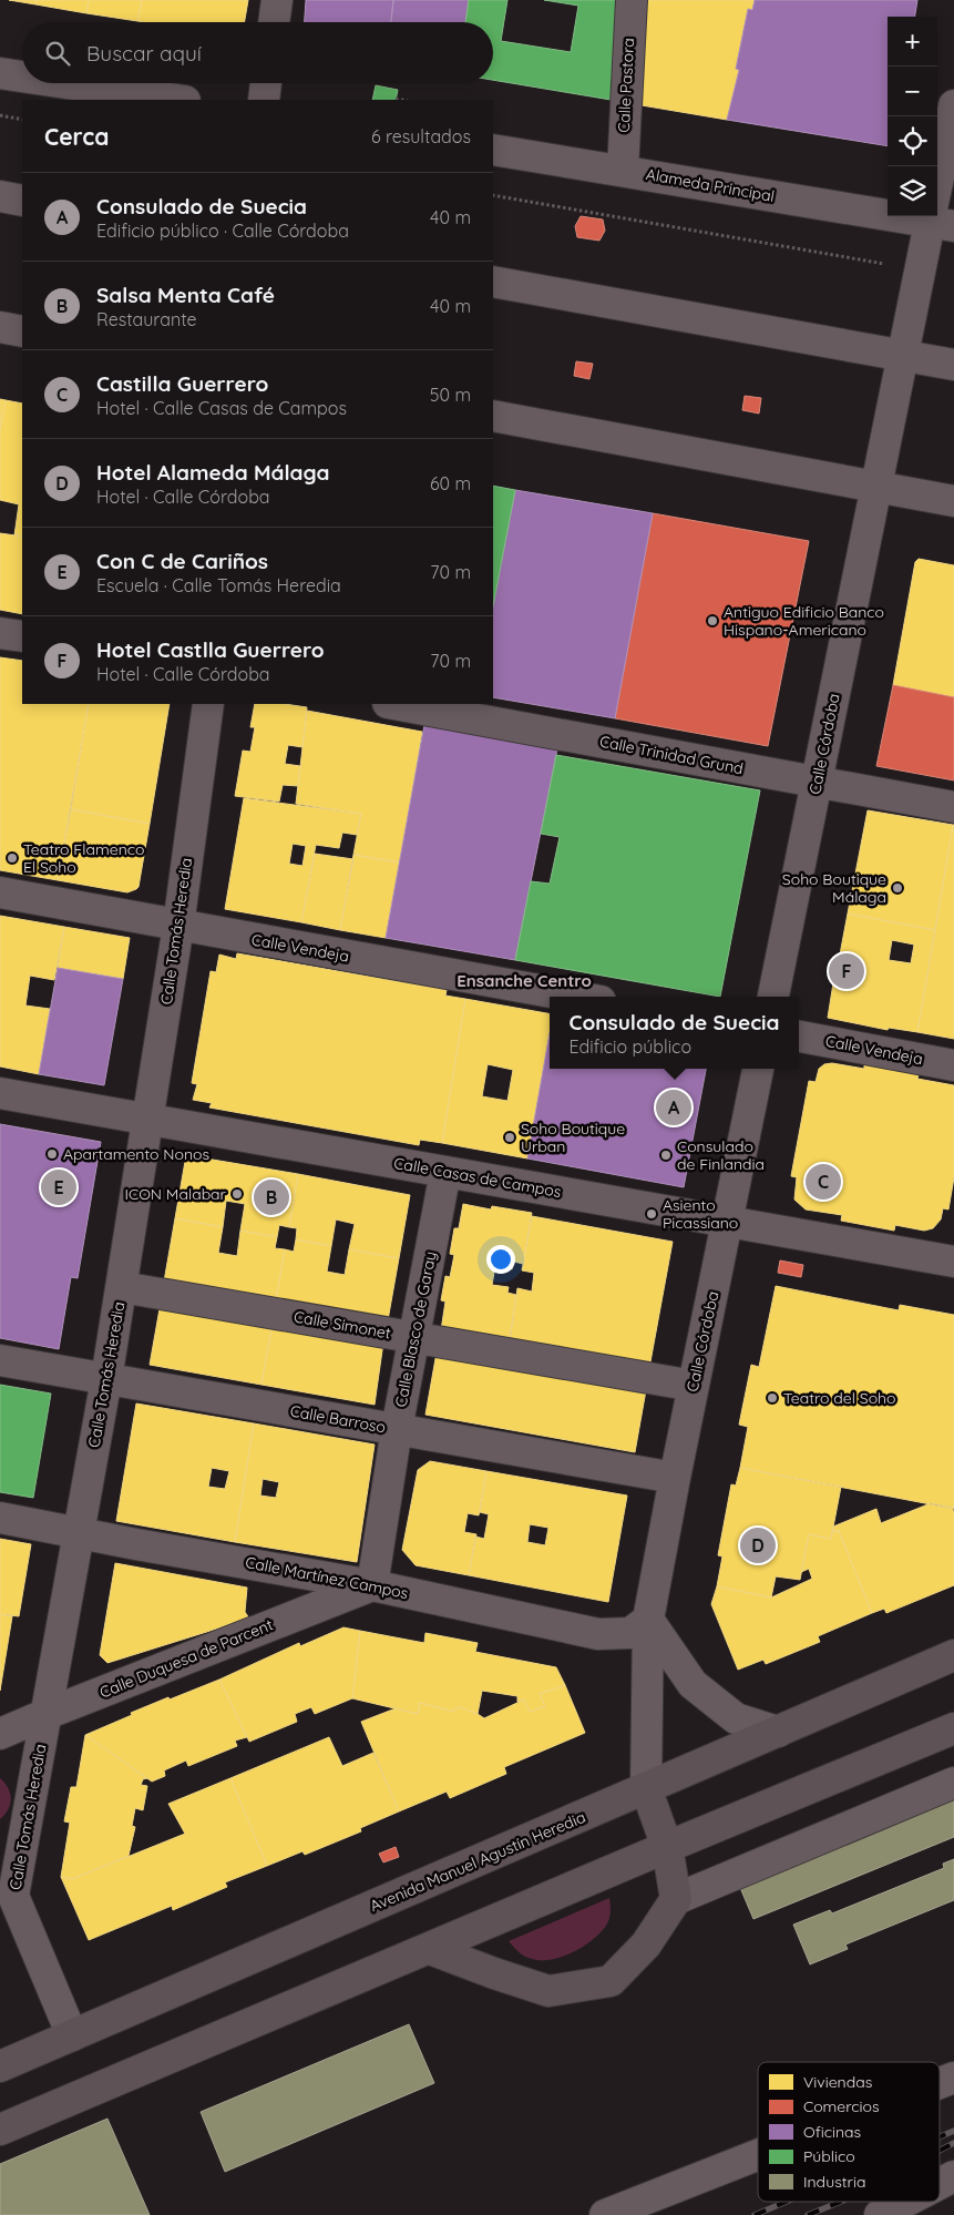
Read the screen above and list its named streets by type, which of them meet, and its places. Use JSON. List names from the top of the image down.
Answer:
{
  "streets": {
    "main road": ["Avenida Manuel Agustín Heredia"],
    "street": [
      "Calle Pastora",
      "Alameda Principal",
      "Calle Córdoba",
      "Calle Trinidad Grund",
      "Calle Tomás Heredia",
      "Calle Vendeja",
      "Calle Casas de Campos",
      "Calle Simonet",
      "Calle Blasco de Garay",
      "Calle Barroso",
      "Calle Martínez Campos",
      "Calle Duquesa de Parcent"
    ]
  },
  "crossings": [
    ["Calle Pastora", "Alameda Principal"],
    ["Calle Córdoba", "Calle Trinidad Grund"],
    ["Calle Córdoba", "Calle Casas de Campos"],
    ["Calle Córdoba", "Calle Simonet"],
    ["Calle Córdoba", "Calle Barroso"],
    ["Calle Córdoba", "Calle Martínez Campos"],
    ["Calle Córdoba", "Avenida Manuel Agustín Heredia"],
    ["Calle Tomás Heredia", "Calle Vendeja"],
    ["Calle Tomás Heredia", "Calle Casas de Campos"],
    ["Calle Tomás Heredia", "Calle Simonet"],
    ["Calle Tomás Heredia", "Calle Barroso"],
    ["Calle Tomás Heredia", "Calle Martínez Campos"],
    ["Calle Tomás Heredia", "Calle Duquesa de Parcent"],
    ["Calle Tomás Heredia", "Avenida Manuel Agustín Heredia"],
    ["Calle Casas de Campos", "Calle Blasco de Garay"],
    ["Calle Simonet", "Calle Blasco de Garay"],
    ["Calle Blasco de Garay", "Calle Barroso"],
    ["Calle Blasco de Garay", "Calle Martínez Campos"],
    ["Calle Blasco de Garay", "Calle Duquesa de Parcent"],
    ["Calle Martínez Campos", "Calle Duquesa de Parcent"]
  ],
  "districts": ["Ensanche Centro"],
  "places": [
    "Antiguo Edificio Banco Hispano-Americano",
    "Teatro Flamenco El Soho",
    "Soho Boutique Málaga",
    "Soho Boutique Urban",
    "Apartamento Nonos",
    "Consulado de Finlandia",
    "ICON Malabar",
    "Asiento Picassiano",
    "Teatro del Soho"
  ],
  "legend": [
    "Viviendas",
    "Comercios",
    "Oficinas",
    "Público",
    "Industria"
  ],
  "page": {
    "map_buttons": ["+", "−"],
    "search": "Buscar aquí",
    "heading": ["Cerca", "6 resultados"],
    "list": [
      {
        "mark": "A",
        "name": "Consulado de Suecia",
        "note": "Edificio público · Calle Córdoba",
        "value": "40 m"
      },
      {
        "mark": "B",
        "name": "Salsa Menta Café",
        "note": "Restaurante",
        "value": "40 m"
      },
      {
        "mark": "C",
        "name": "Castilla Guerrero",
        "note": "Hotel · Calle Casas de Campos",
        "value": "50 m"
      },
      {
        "mark": "D",
        "name": "Hotel Alameda Málaga",
        "note": "Hotel · Calle Córdoba",
        "value": "60 m"
      },
      {
        "mark": "E",
        "name": "Con C de Cariños",
        "note": "Escuela · Calle Tomás Heredia",
        "value": "70 m"
      },
      {
        "mark": "F",
        "name": "Hotel Castlla Guerrero",
        "note": "Hotel · Calle Córdoba",
        "value": "70 m"
      }
    ],
    "pins": [
      "F",
      "A",
      "C",
      "E",
      "B",
      "D"
    ],
    "popup": ["Consulado de Suecia", "Edificio público"]
  }
}
